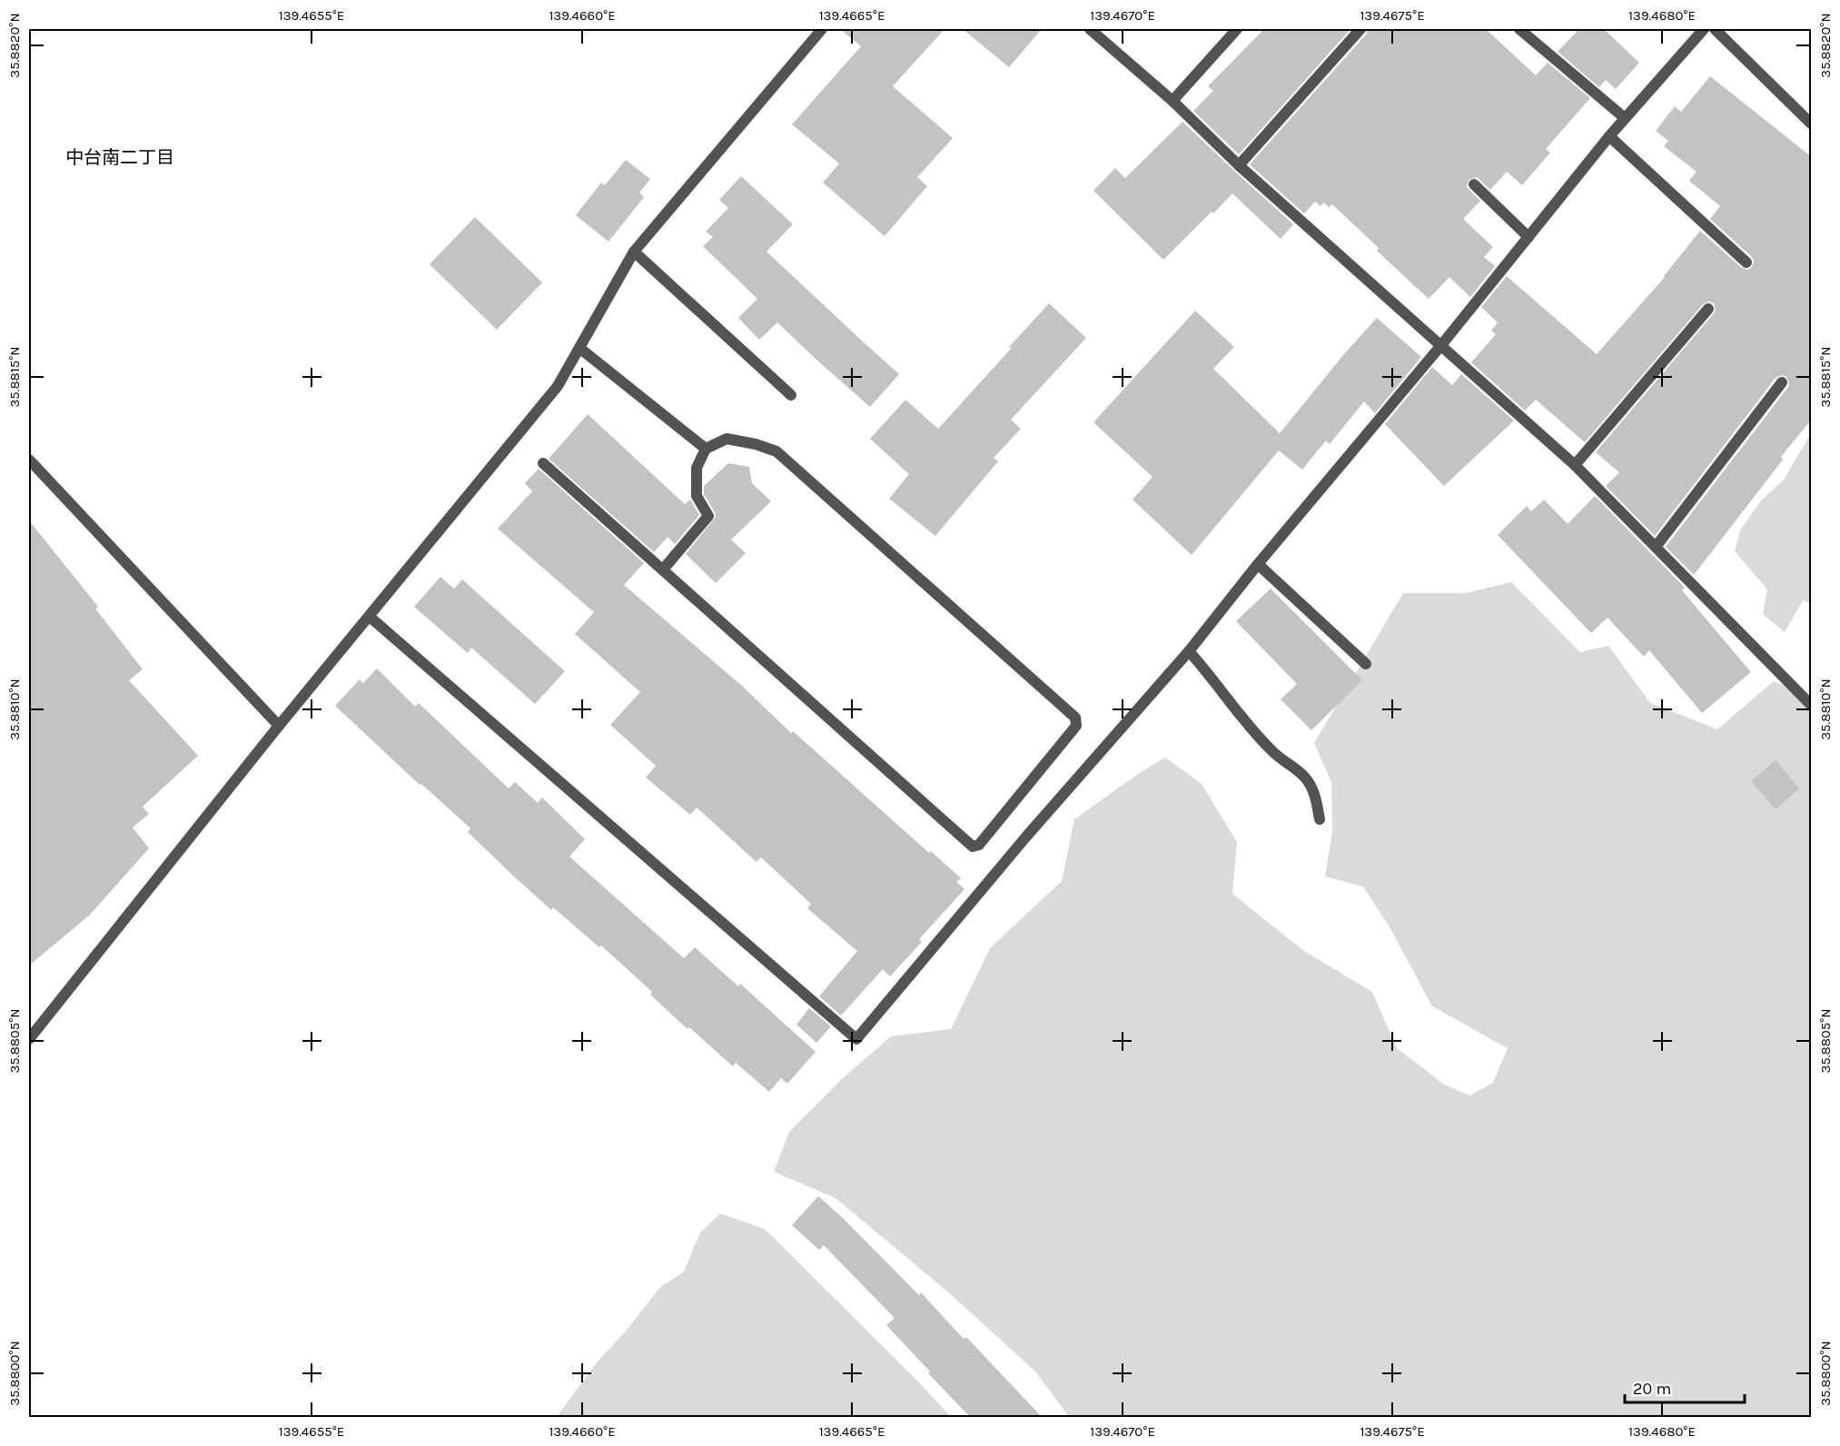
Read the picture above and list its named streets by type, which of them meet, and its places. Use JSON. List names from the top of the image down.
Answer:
{
  "districts": ["中台南二丁目"],
  "scale_bar": "20 m",
  "coordinates": [
    "139.4655°E",
    "139.4660°E",
    "139.4665°E",
    "139.4670°E",
    "139.4675°E",
    "139.4680°E",
    "35.8820°N",
    "35.8815°N",
    "35.8810°N",
    "35.8805°N",
    "35.8800°N"
  ]
}
